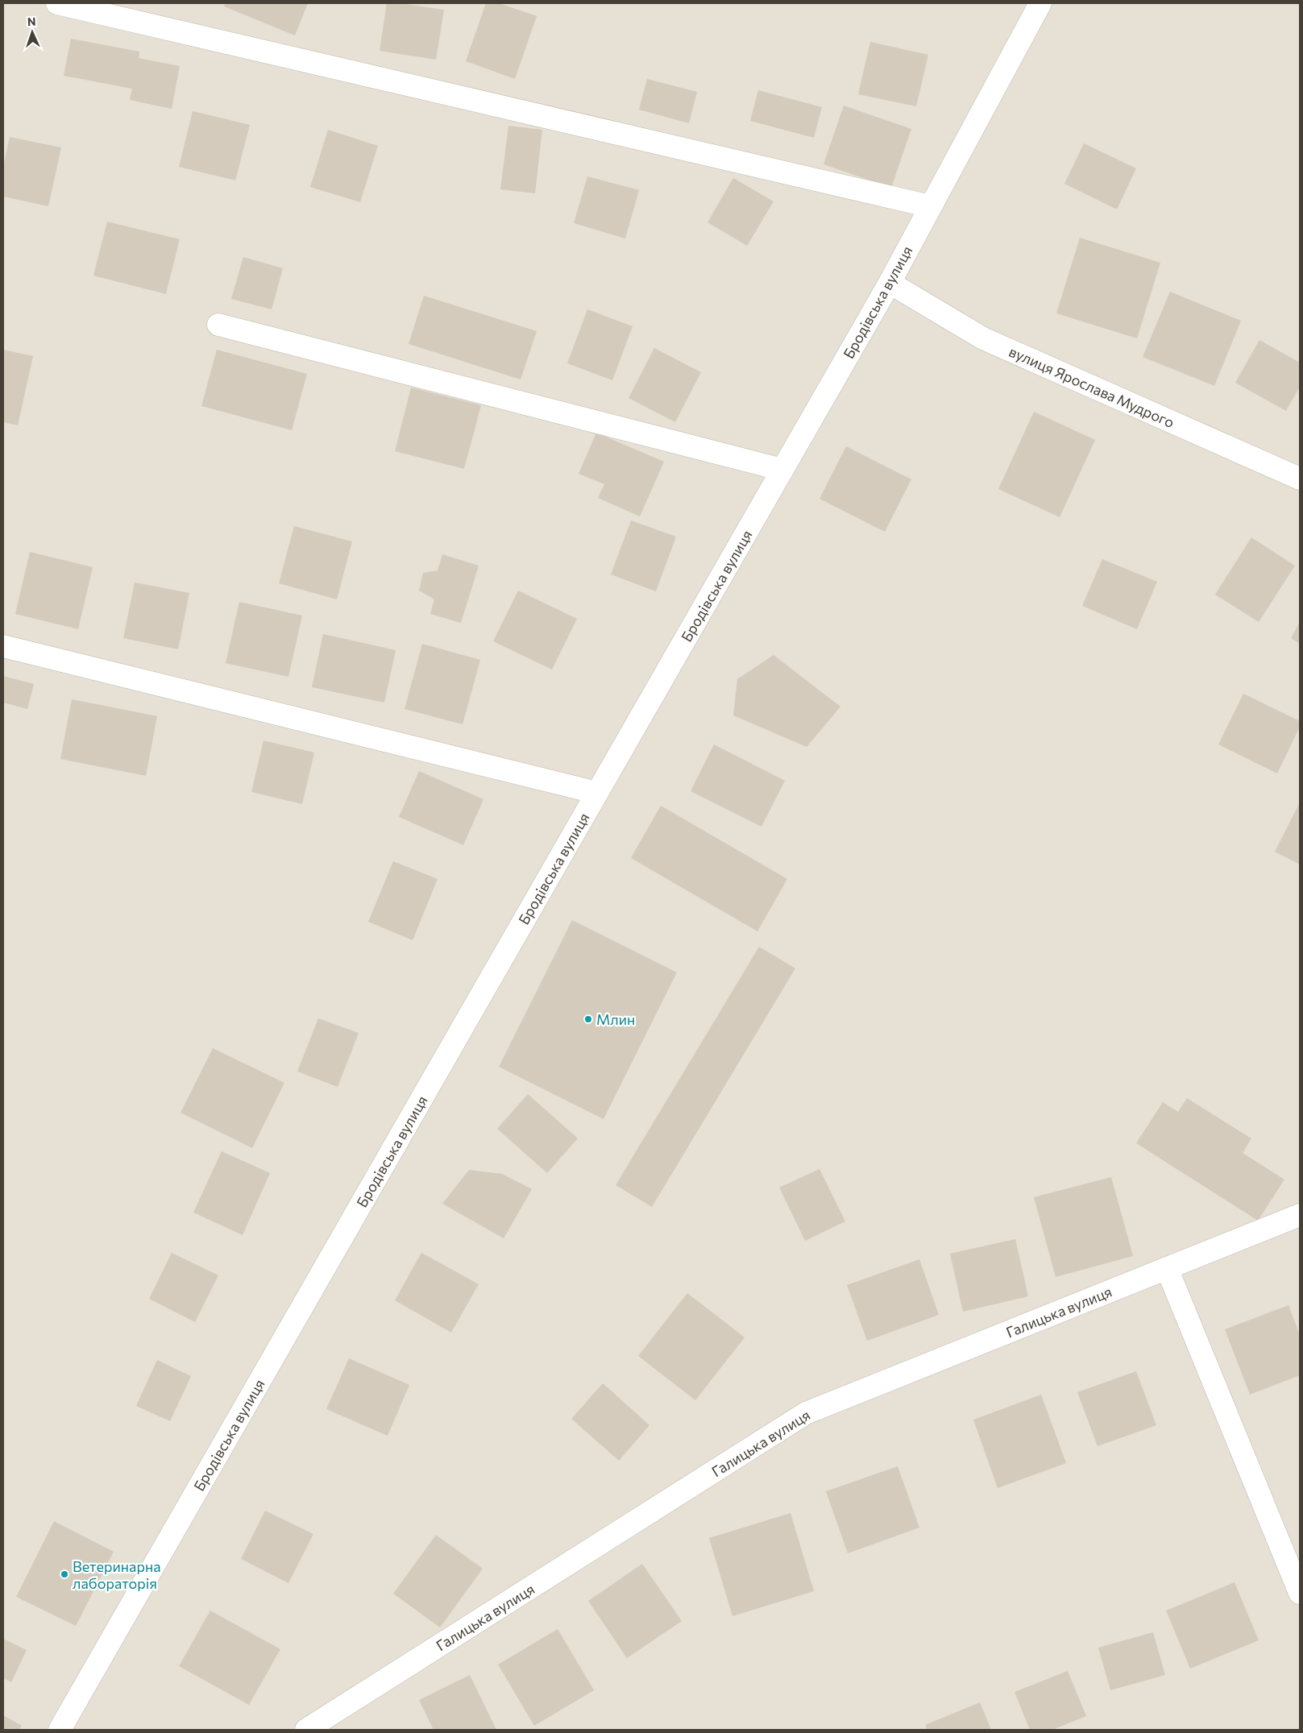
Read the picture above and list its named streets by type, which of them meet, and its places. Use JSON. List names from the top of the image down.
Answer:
{
  "streets": {
    "street": ["Бродівська вулиця", "вулиця Ярослава Мудрого", "Галицька вулиця"]
  },
  "crossings": [
    ["Бродівська вулиця", "вулиця Ярослава Мудрого"]
  ],
  "places": ["Млин", "Ветеринарна лабораторія"],
  "north": "top"
}
